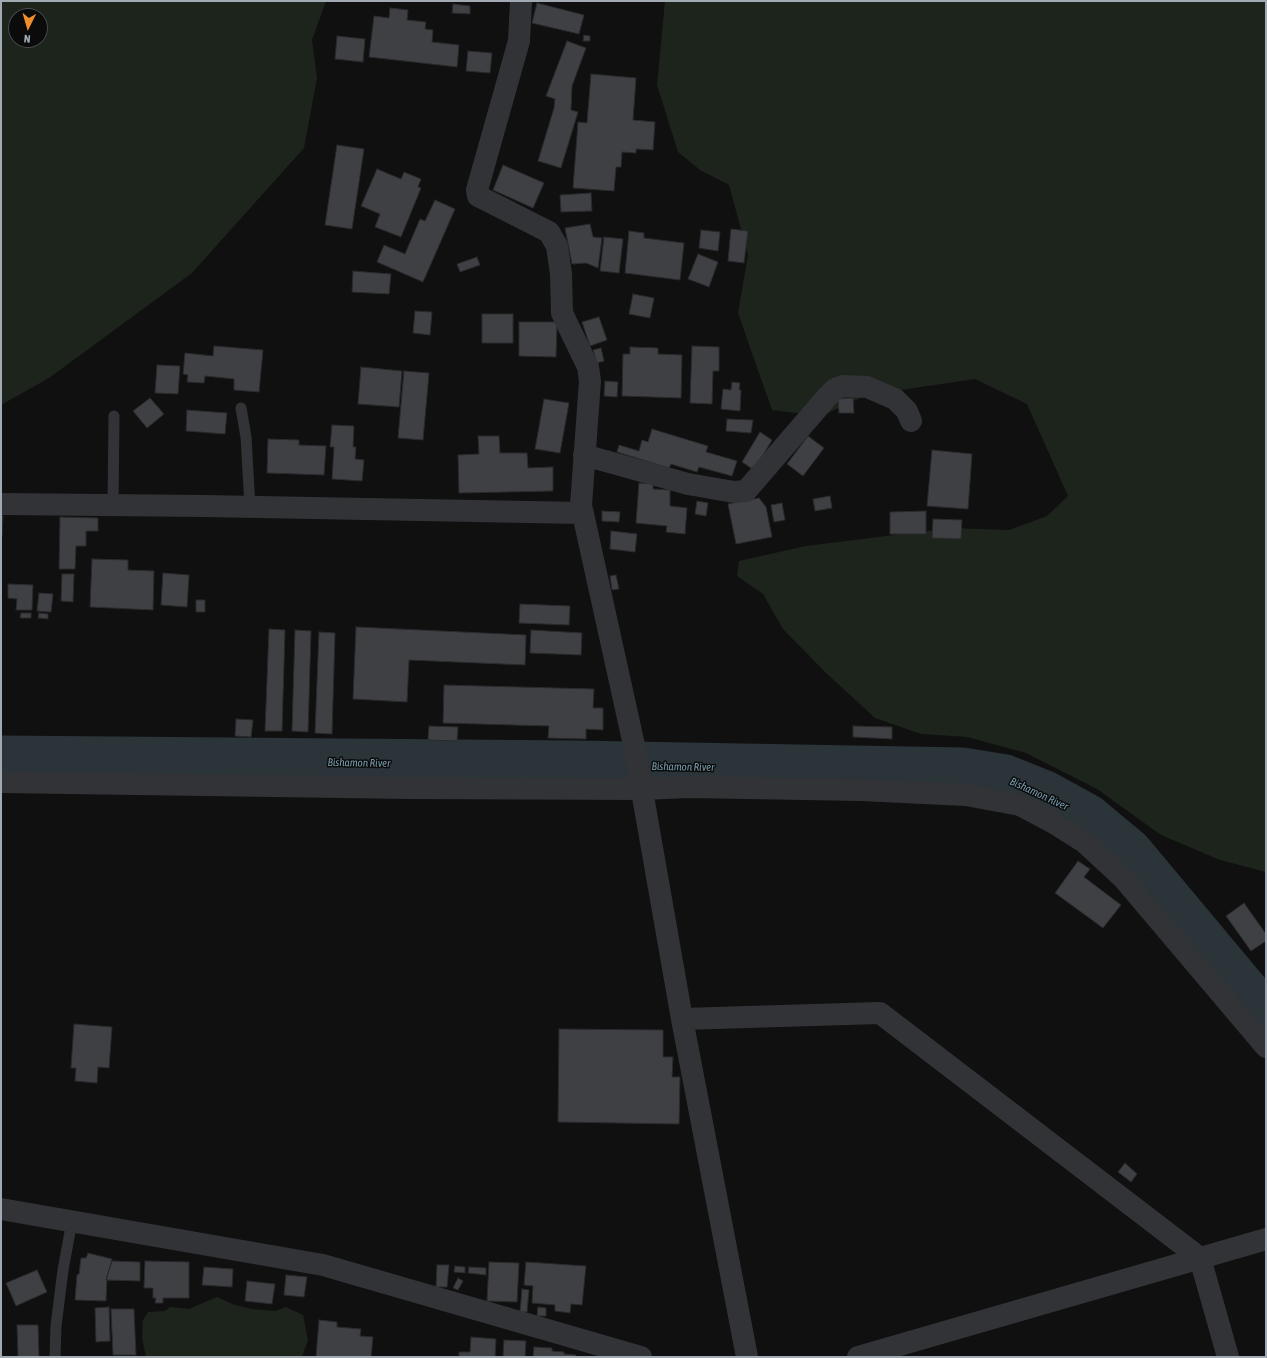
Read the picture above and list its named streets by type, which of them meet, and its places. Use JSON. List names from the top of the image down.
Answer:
{
  "water": ["Bishamon River"],
  "north": "bottom"
}
